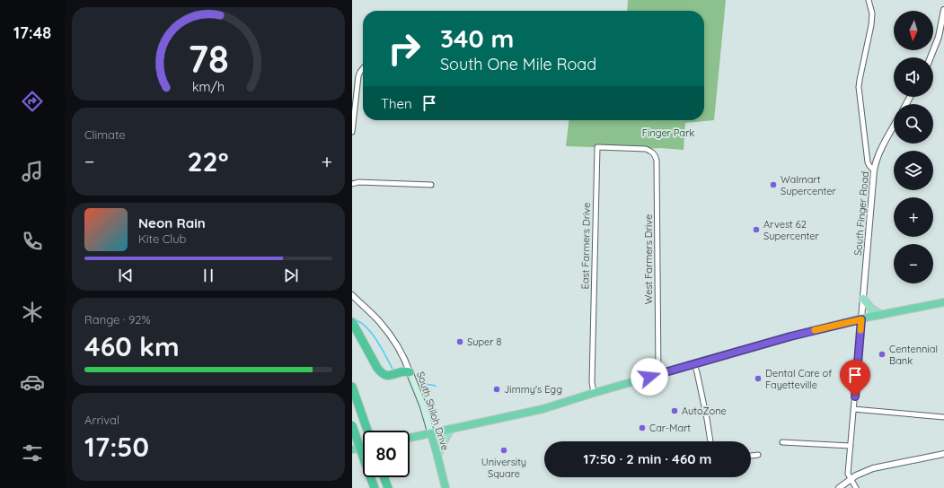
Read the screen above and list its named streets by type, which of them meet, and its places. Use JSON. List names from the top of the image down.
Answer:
{
  "streets": {
    "highway": ["South Shiloh Drive"],
    "street": ["South Finger Road", "East Farmers Drive", "West Farmers Drive"]
  },
  "crossings": [
    ["East Farmers Drive", "West Farmers Drive"]
  ],
  "parks": ["Finger Park"],
  "places": [
    "Walmart Supercenter",
    "Arvest 62 Supercenter",
    "Super 8",
    "Centennial Bank",
    "Dental Care of Fayetteville",
    "Jimmy's Egg",
    "AutoZone",
    "Car-Mart",
    "University Square"
  ],
  "north": "bottom",
  "page": {
    "tabs": "17:48",
    "map_buttons": ["+", "−"],
    "turn": ["340 m", "South One Mile Road"],
    "then": "Then",
    "tile": [
      "Climate",
      ["Range · 92%", "460 km"],
      ["Arrival", "17:50"]
    ],
    "heat": ["−", "22°", "+"],
    "song": ["Neon Rain", "Kite Club"],
    "limit": "80",
    "trip": "17:50 · 2 min · 460 m",
    "gauge": ["78", "km/h"]
  }
}
